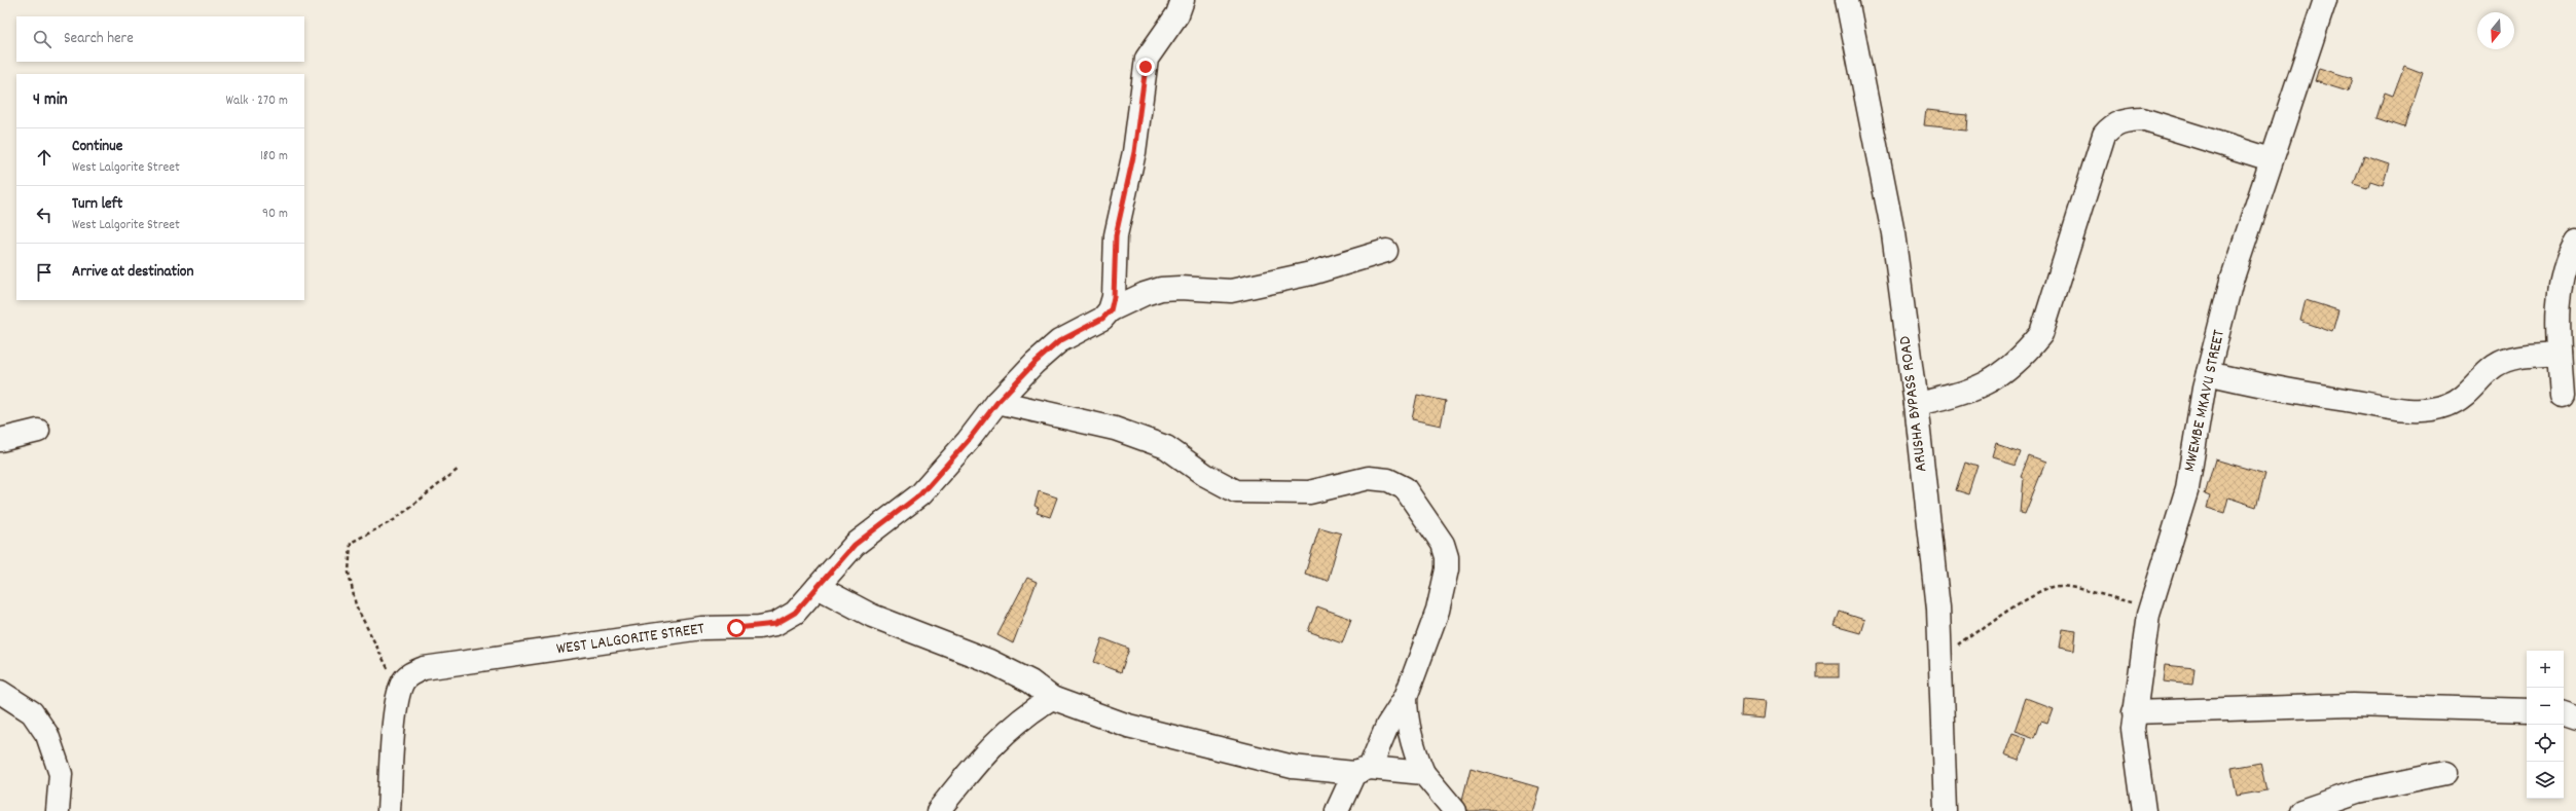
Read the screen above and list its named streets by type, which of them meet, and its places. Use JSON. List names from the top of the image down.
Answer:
{
  "streets": {
    "street": ["MWEMBE MKAVU STREET", "ARUSHA BYPASS ROAD", "WEST LALGORITE STREET"]
  },
  "north": "bottom",
  "page": {
    "search": "Search here",
    "heading": ["4 min", "Walk · 270 m"],
    "list": [
      ["Continue", "West Lalgorite Street", "180 m"],
      ["Turn left", "West Lalgorite Street", "90 m"],
      "Arrive at destination"
    ],
    "map_buttons": ["+", "−"]
  }
}
